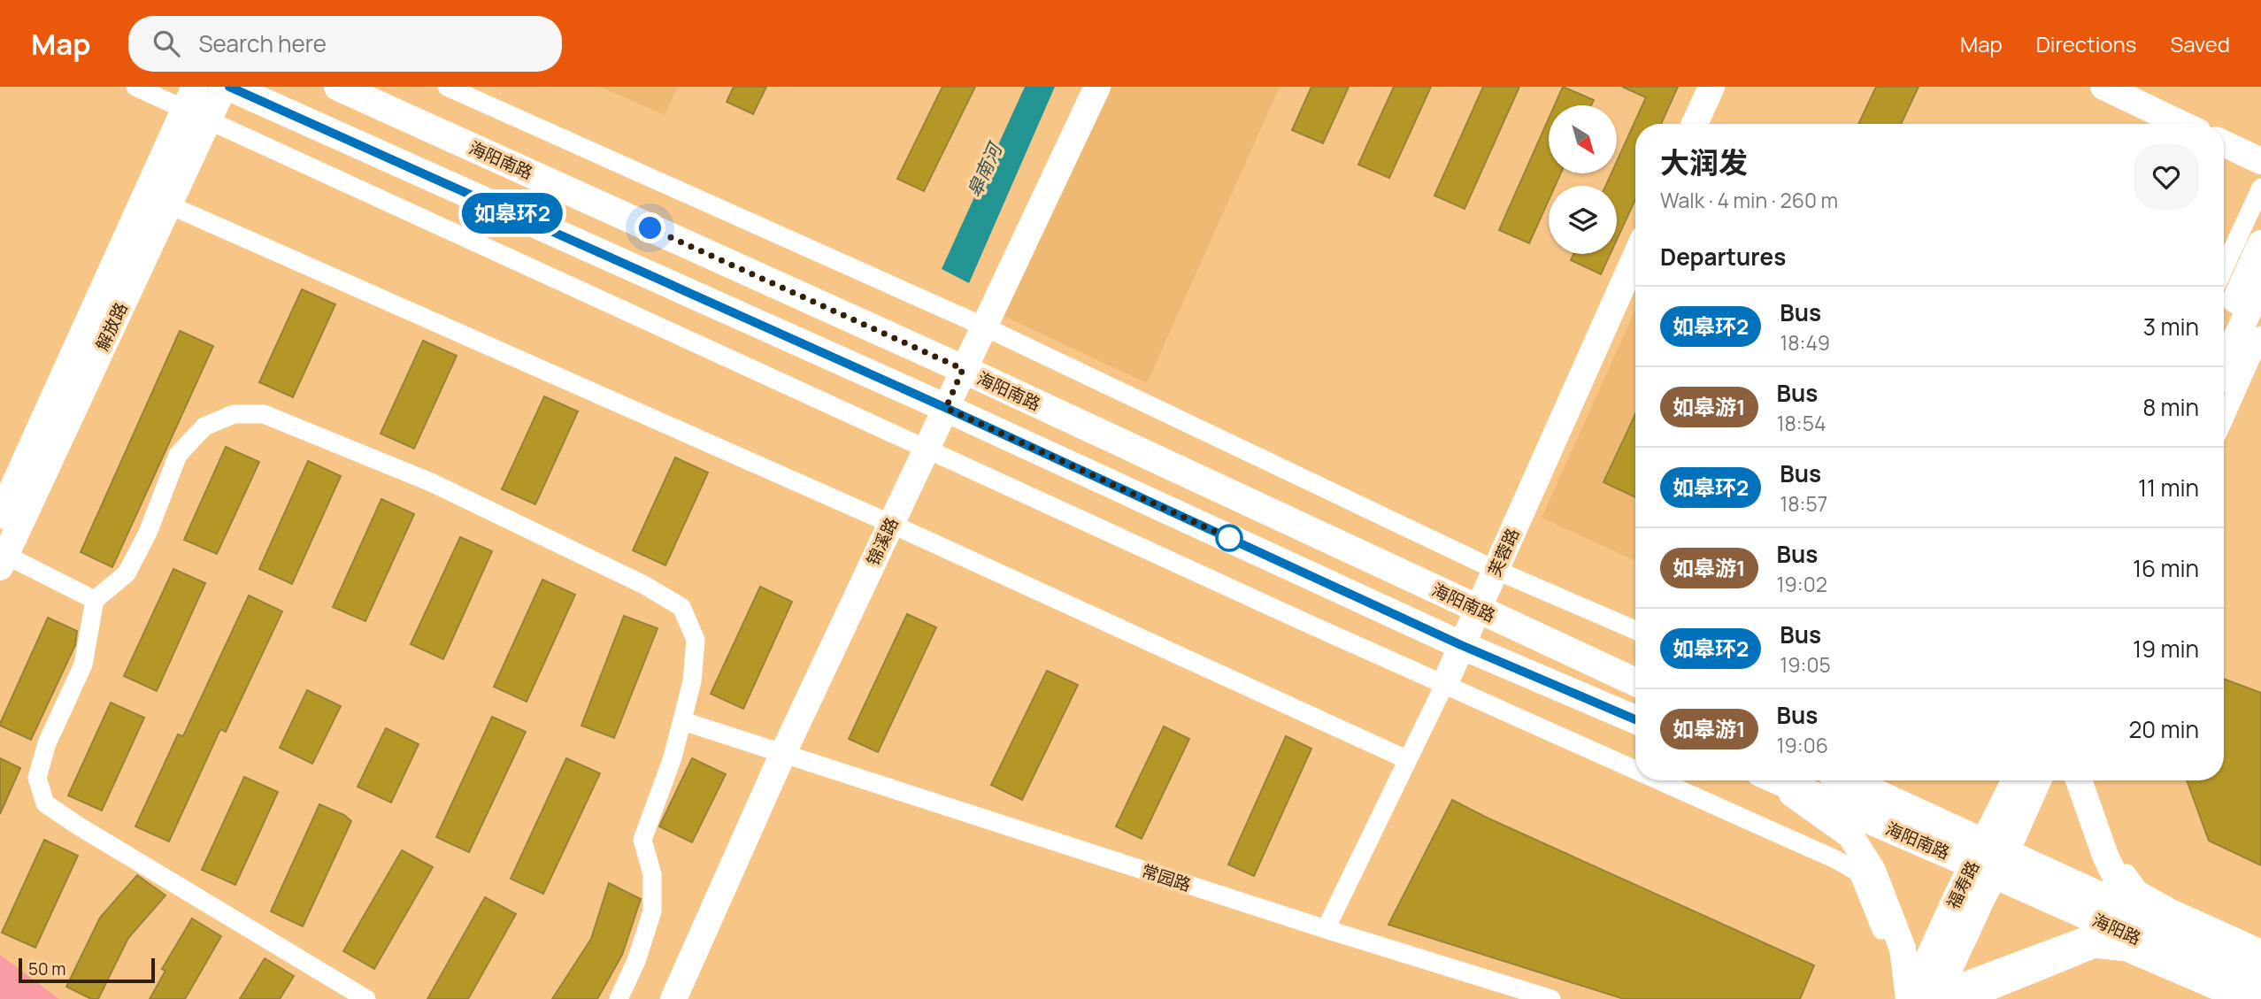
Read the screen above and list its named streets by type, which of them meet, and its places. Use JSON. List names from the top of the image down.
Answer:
{
  "streets": {
    "main road": ["海阳南路", "海阳路"],
    "street": [
      "解放路",
      "锦溪路",
      "芙蓉路",
      "常园路",
      "福寿路"
    ]
  },
  "crossings": [
    ["海阳南路", "锦溪路"],
    ["海阳南路", "芙蓉路"],
    ["海阳南路", "福寿路"],
    ["海阳南路", "海阳路"],
    ["锦溪路", "常园路"],
    ["芙蓉路", "常园路"],
    ["福寿路", "海阳路"]
  ],
  "water": ["皋南河"],
  "lines": ["bus line 如皋环2"],
  "scale_bar": "50 m",
  "north": "bottom right",
  "page": {
    "header": "Map",
    "search": "Search here",
    "nav": ["Map", "Directions", "Saved"],
    "on_map": "如皋环2",
    "heading": [
      ["大润发", "Walk · 4 min · 260 m"],
      "Departures"
    ],
    "list": [
      {
        "mark": "如皋环2",
        "name": "Bus",
        "note": "18:49",
        "value": "3 min"
      },
      {
        "mark": "如皋游1",
        "name": "Bus",
        "note": "18:54",
        "value": "8 min"
      },
      {
        "mark": "如皋环2",
        "name": "Bus",
        "note": "18:57",
        "value": "11 min"
      },
      {
        "mark": "如皋游1",
        "name": "Bus",
        "note": "19:02",
        "value": "16 min"
      },
      {
        "mark": "如皋环2",
        "name": "Bus",
        "note": "19:05",
        "value": "19 min"
      },
      {
        "mark": "如皋游1",
        "name": "Bus",
        "note": "19:06",
        "value": "20 min"
      }
    ],
    "scale": "50 m"
  }
}
